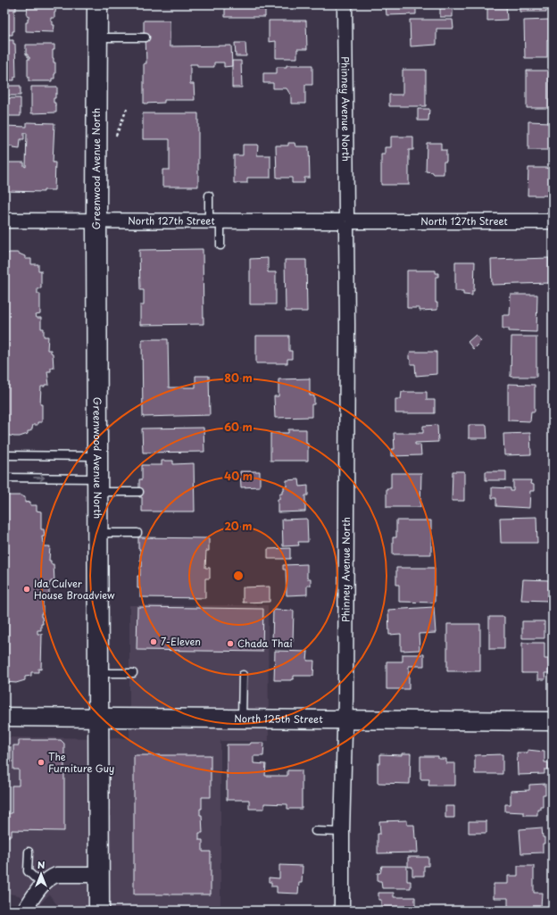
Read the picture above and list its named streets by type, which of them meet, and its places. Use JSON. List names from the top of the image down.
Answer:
{
  "streets": {
    "main road": ["Greenwood Avenue North"],
    "street": ["Phinney Avenue North", "North 127th Street", "North 125th Street"]
  },
  "crossings": [
    ["Phinney Avenue North", "North 127th Street"],
    ["Phinney Avenue North", "North 125th Street"],
    ["Greenwood Avenue North", "North 127th Street"],
    ["Greenwood Avenue North", "North 125th Street"]
  ],
  "places": [
    "Ida Culver House Broadview",
    "7-Eleven",
    "Chada Thai",
    "The Furniture Guy"
  ],
  "north": "top",
  "rings": [
    "80 m",
    "60 m",
    "40 m",
    "20 m"
  ]
}
